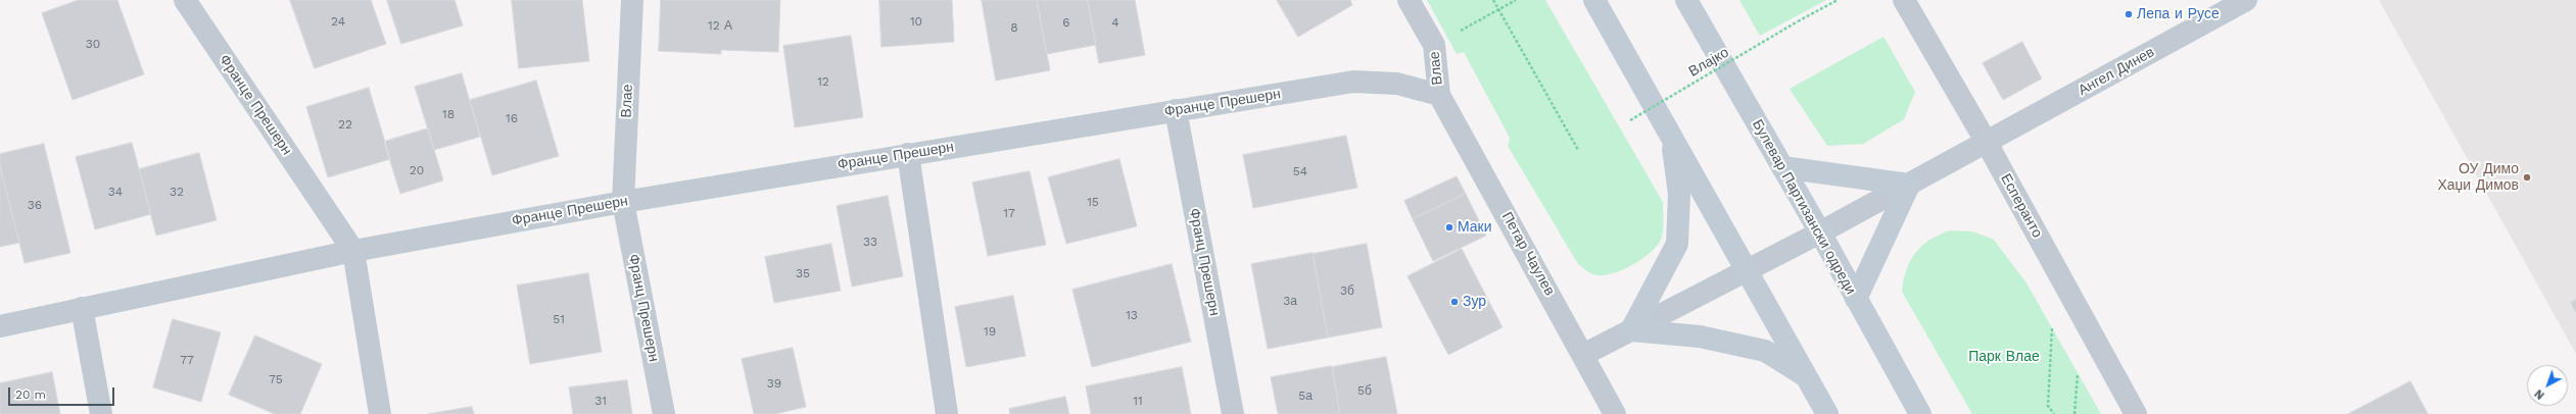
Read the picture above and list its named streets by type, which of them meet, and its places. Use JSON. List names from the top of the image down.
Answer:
{
  "streets": {
    "street": [
      "Влае",
      "Ангел Динев",
      "Францe Прешерн",
      "Есперанто",
      "Булевар Партизански одреди",
      "Петар Чаулев",
      "Франц Прешерн"
    ],
    "path": ["Влајко"]
  },
  "crossings": [
    ["Влае", "Францe Прешерн"],
    ["Влае", "Петар Чаулев"],
    ["Влае", "Франц Прешерн"],
    ["Ангел Динев", "Есперанто"],
    ["Ангел Динев", "Булевар Партизански одреди"],
    ["Ангел Динев", "Петар Чаулев"],
    ["Францe Прешерн", "Петар Чаулев"],
    ["Францe Прешерн", "Франц Прешерн"]
  ],
  "parks": ["Парк Влае"],
  "places": [
    "Лепа и Русе",
    "ОУ Димо Хаџи Димов",
    "Маки",
    "Зур"
  ],
  "house_numbers": [
    "24",
    "10",
    "6",
    "4",
    "12 А",
    "8",
    "30",
    "12",
    "18",
    "16",
    "22",
    "20",
    "54",
    "34",
    "32",
    "15",
    "36",
    "17",
    "33",
    "35",
    "3б",
    "3а",
    "13",
    "51",
    "19",
    "77",
    "75",
    "39",
    "5б",
    "5а",
    "31",
    "11"
  ],
  "scale_bar": "20 m",
  "north": "bottom left"
}
